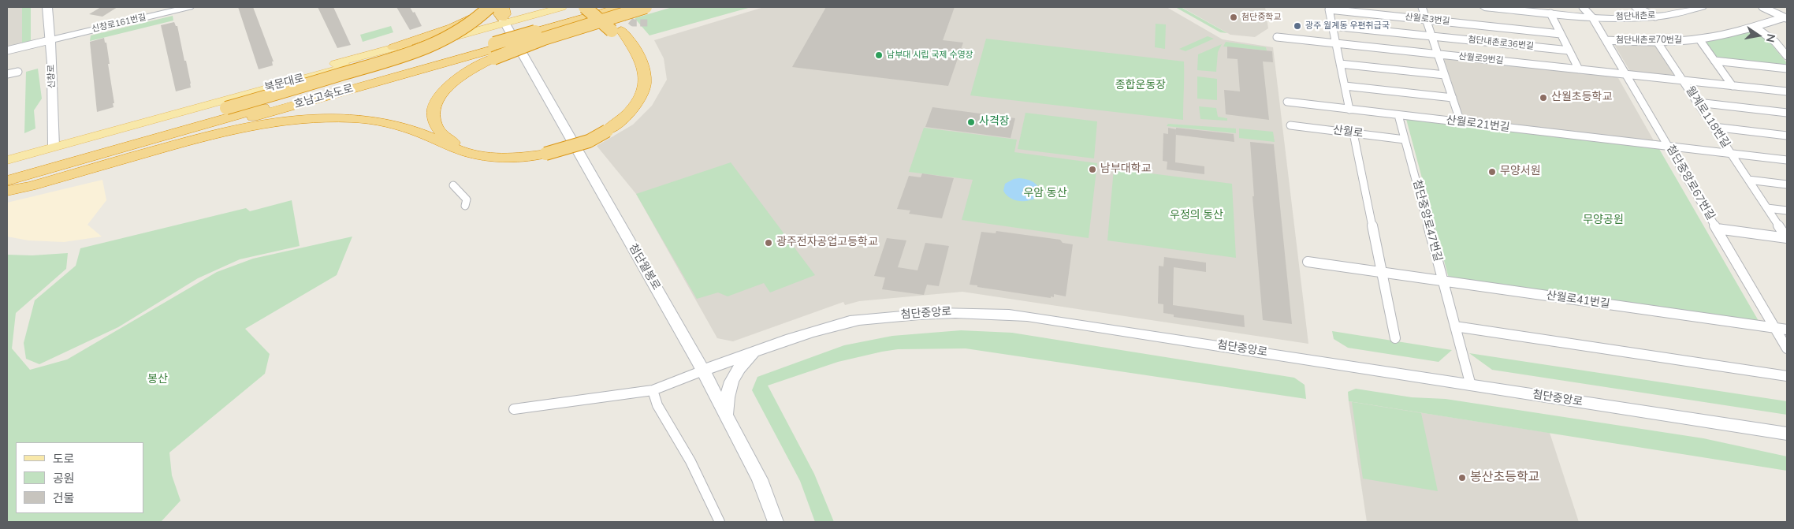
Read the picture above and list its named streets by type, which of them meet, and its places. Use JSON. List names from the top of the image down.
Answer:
{
  "streets": {
    "highway": ["호남고속도로"],
    "main road": ["북문대로"],
    "street": [
      "첨단내촌로",
      "산월로3번길",
      "신창로161번길",
      "첨단내촌로70번길",
      "첨단내촌로36번길",
      "산월로9번길",
      "신창로",
      "월계로118번길",
      "산월로21번길",
      "산월로",
      "첨단중앙로67번길",
      "첨단중앙로47번길",
      "첨단월봉로",
      "산월로41번길",
      "첨단중앙로"
    ]
  },
  "crossings": [
    ["첨단내촌로", "첨단중앙로67번길"],
    ["산월로3번길", "첨단내촌로36번길"],
    ["산월로3번길", "산월로9번길"],
    ["신창로161번길", "신창로"],
    ["첨단내촌로70번길", "월계로118번길"],
    ["첨단내촌로70번길", "첨단중앙로67번길"],
    ["산월로9번길", "월계로118번길"],
    ["산월로9번길", "첨단중앙로67번길"],
    ["신창로", "북문대로"],
    ["북문대로", "첨단월봉로"],
    ["월계로118번길", "산월로21번길"],
    ["월계로118번길", "첨단중앙로67번길"],
    ["산월로21번길", "첨단중앙로67번길"],
    ["산월로21번길", "첨단중앙로47번길"],
    ["산월로", "첨단중앙로47번길"],
    ["첨단중앙로67번길", "산월로41번길"],
    ["첨단중앙로47번길", "산월로41번길"],
    ["첨단중앙로47번길", "첨단중앙로"],
    ["첨단월봉로", "첨단중앙로"]
  ],
  "parks": [
    "종합운동장",
    "우암 동산",
    "우정의 동산",
    "무양공원",
    "봉산"
  ],
  "places": [
    "첨단중학교",
    "광주 월계동 우편취급국",
    "남부대 시립 국제 수영장",
    "산월초등학교",
    "사격장",
    "남부대학교",
    "무양서원",
    "광주전자공업고등학교",
    "봉산초등학교"
  ],
  "legend": ["도로", "공원", "건물"],
  "north": "right"
}
